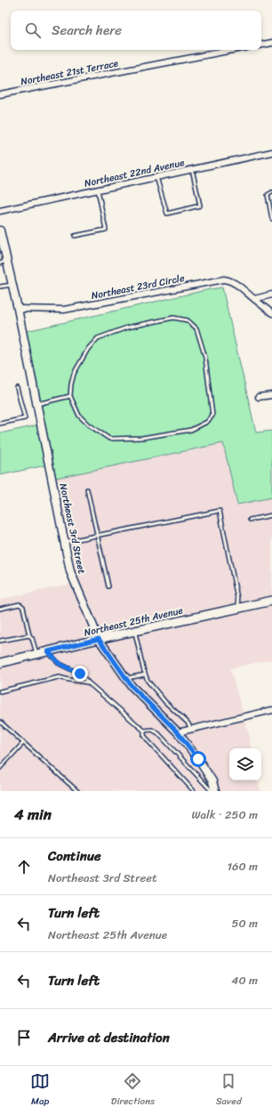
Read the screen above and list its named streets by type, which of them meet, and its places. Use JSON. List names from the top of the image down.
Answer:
{
  "streets": {
    "main road": ["Northeast 25th Avenue"],
    "street": [
      "Northeast 21st Terrace",
      "Northeast 22nd Avenue",
      "Northeast 23rd Circle",
      "Northeast 3rd Street"
    ]
  },
  "crossings": [
    ["Northeast 23rd Circle", "Northeast 3rd Street"],
    ["Northeast 3rd Street", "Northeast 25th Avenue"]
  ],
  "page": {
    "search": "Search here",
    "heading": ["4 min", "Walk · 250 m"],
    "list": [
      ["Continue", "Northeast 3rd Street", "160 m"],
      ["Turn left", "Northeast 25th Avenue", "50 m"],
      ["Turn left", "40 m"],
      "Arrive at destination"
    ],
    "nav": ["Map", "Directions", "Saved"]
  }
}
